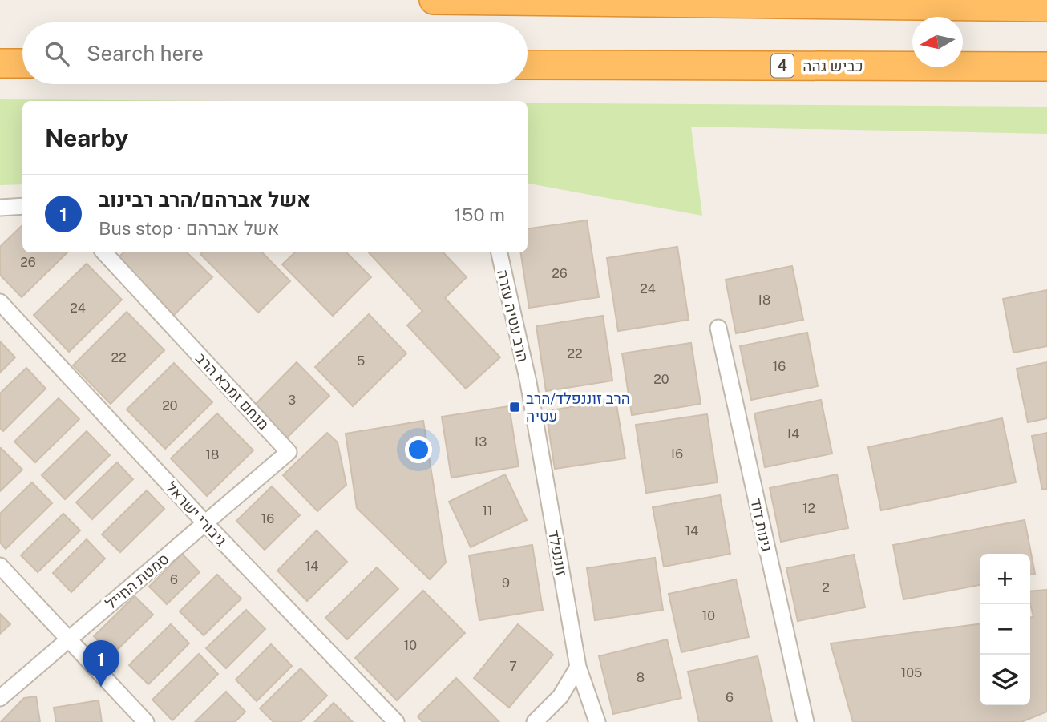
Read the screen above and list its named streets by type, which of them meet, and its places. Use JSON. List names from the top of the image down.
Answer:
{
  "streets": {
    "highway": ["4", "כביש גהה"],
    "street": [
      "הרב עטיה עזרה",
      "מנחם זמבא הרב",
      "גיבורי ישראל",
      "גינות דוד",
      "זוננפלד",
      "סמטת החייל"
    ]
  },
  "crossings": [
    ["הרב עטיה עזרה", "זוננפלד"],
    ["מנחם זמבא הרב", "גיבורי ישראל"],
    ["מנחם זמבא הרב", "סמטת החייל"],
    ["גיבורי ישראל", "סמטת החייל"]
  ],
  "places": {
    "transit": ["הרב זוננפלד/הרב עטיה"]
  },
  "house_numbers": [
    "26",
    "26",
    "24",
    "18",
    "24",
    "22",
    "22",
    "5",
    "16",
    "20",
    "3",
    "20",
    "14",
    "13",
    "16",
    "18",
    "12",
    "11",
    "16",
    "14",
    "14",
    "6",
    "9",
    "2",
    "10",
    "10",
    "7",
    "105",
    "8",
    "6"
  ],
  "north": "left",
  "page": {
    "search": "Search here",
    "heading": "Nearby",
    "list": [
      {
        "mark": "1",
        "name": "אשל אברהם/הרב רבינוב",
        "note": "Bus stop · אשל אברהם",
        "value": "150 m"
      }
    ],
    "map_buttons": ["+", "−"],
    "pins": "1"
  }
}
